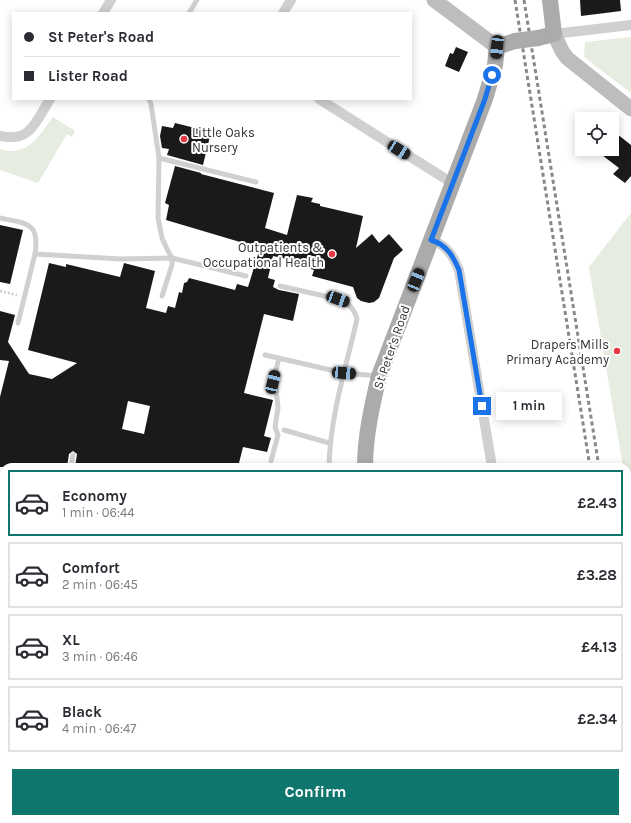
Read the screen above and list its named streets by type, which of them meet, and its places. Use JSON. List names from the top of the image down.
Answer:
{
  "streets": {
    "main road": ["St Peter's Road"]
  },
  "places": ["Little Oaks Nursery", "Outpatients & Occupational Health", "Drapers Mills Primary Academy"],
  "page": {
    "banner": ["St Peter's Road", "Lister Road"],
    "bubble": "1 min",
    "list": [
      {
        "name": "Economy",
        "note": "1 min · 06:44",
        "value": "£2.43"
      },
      {
        "name": "Comfort",
        "note": "2 min · 06:45",
        "value": "£3.28"
      },
      {
        "name": "XL",
        "note": "3 min · 06:46",
        "value": "£4.13"
      },
      {
        "name": "Black",
        "note": "4 min · 06:47",
        "value": "£2.34"
      }
    ],
    "buttons": "Confirm"
  }
}
